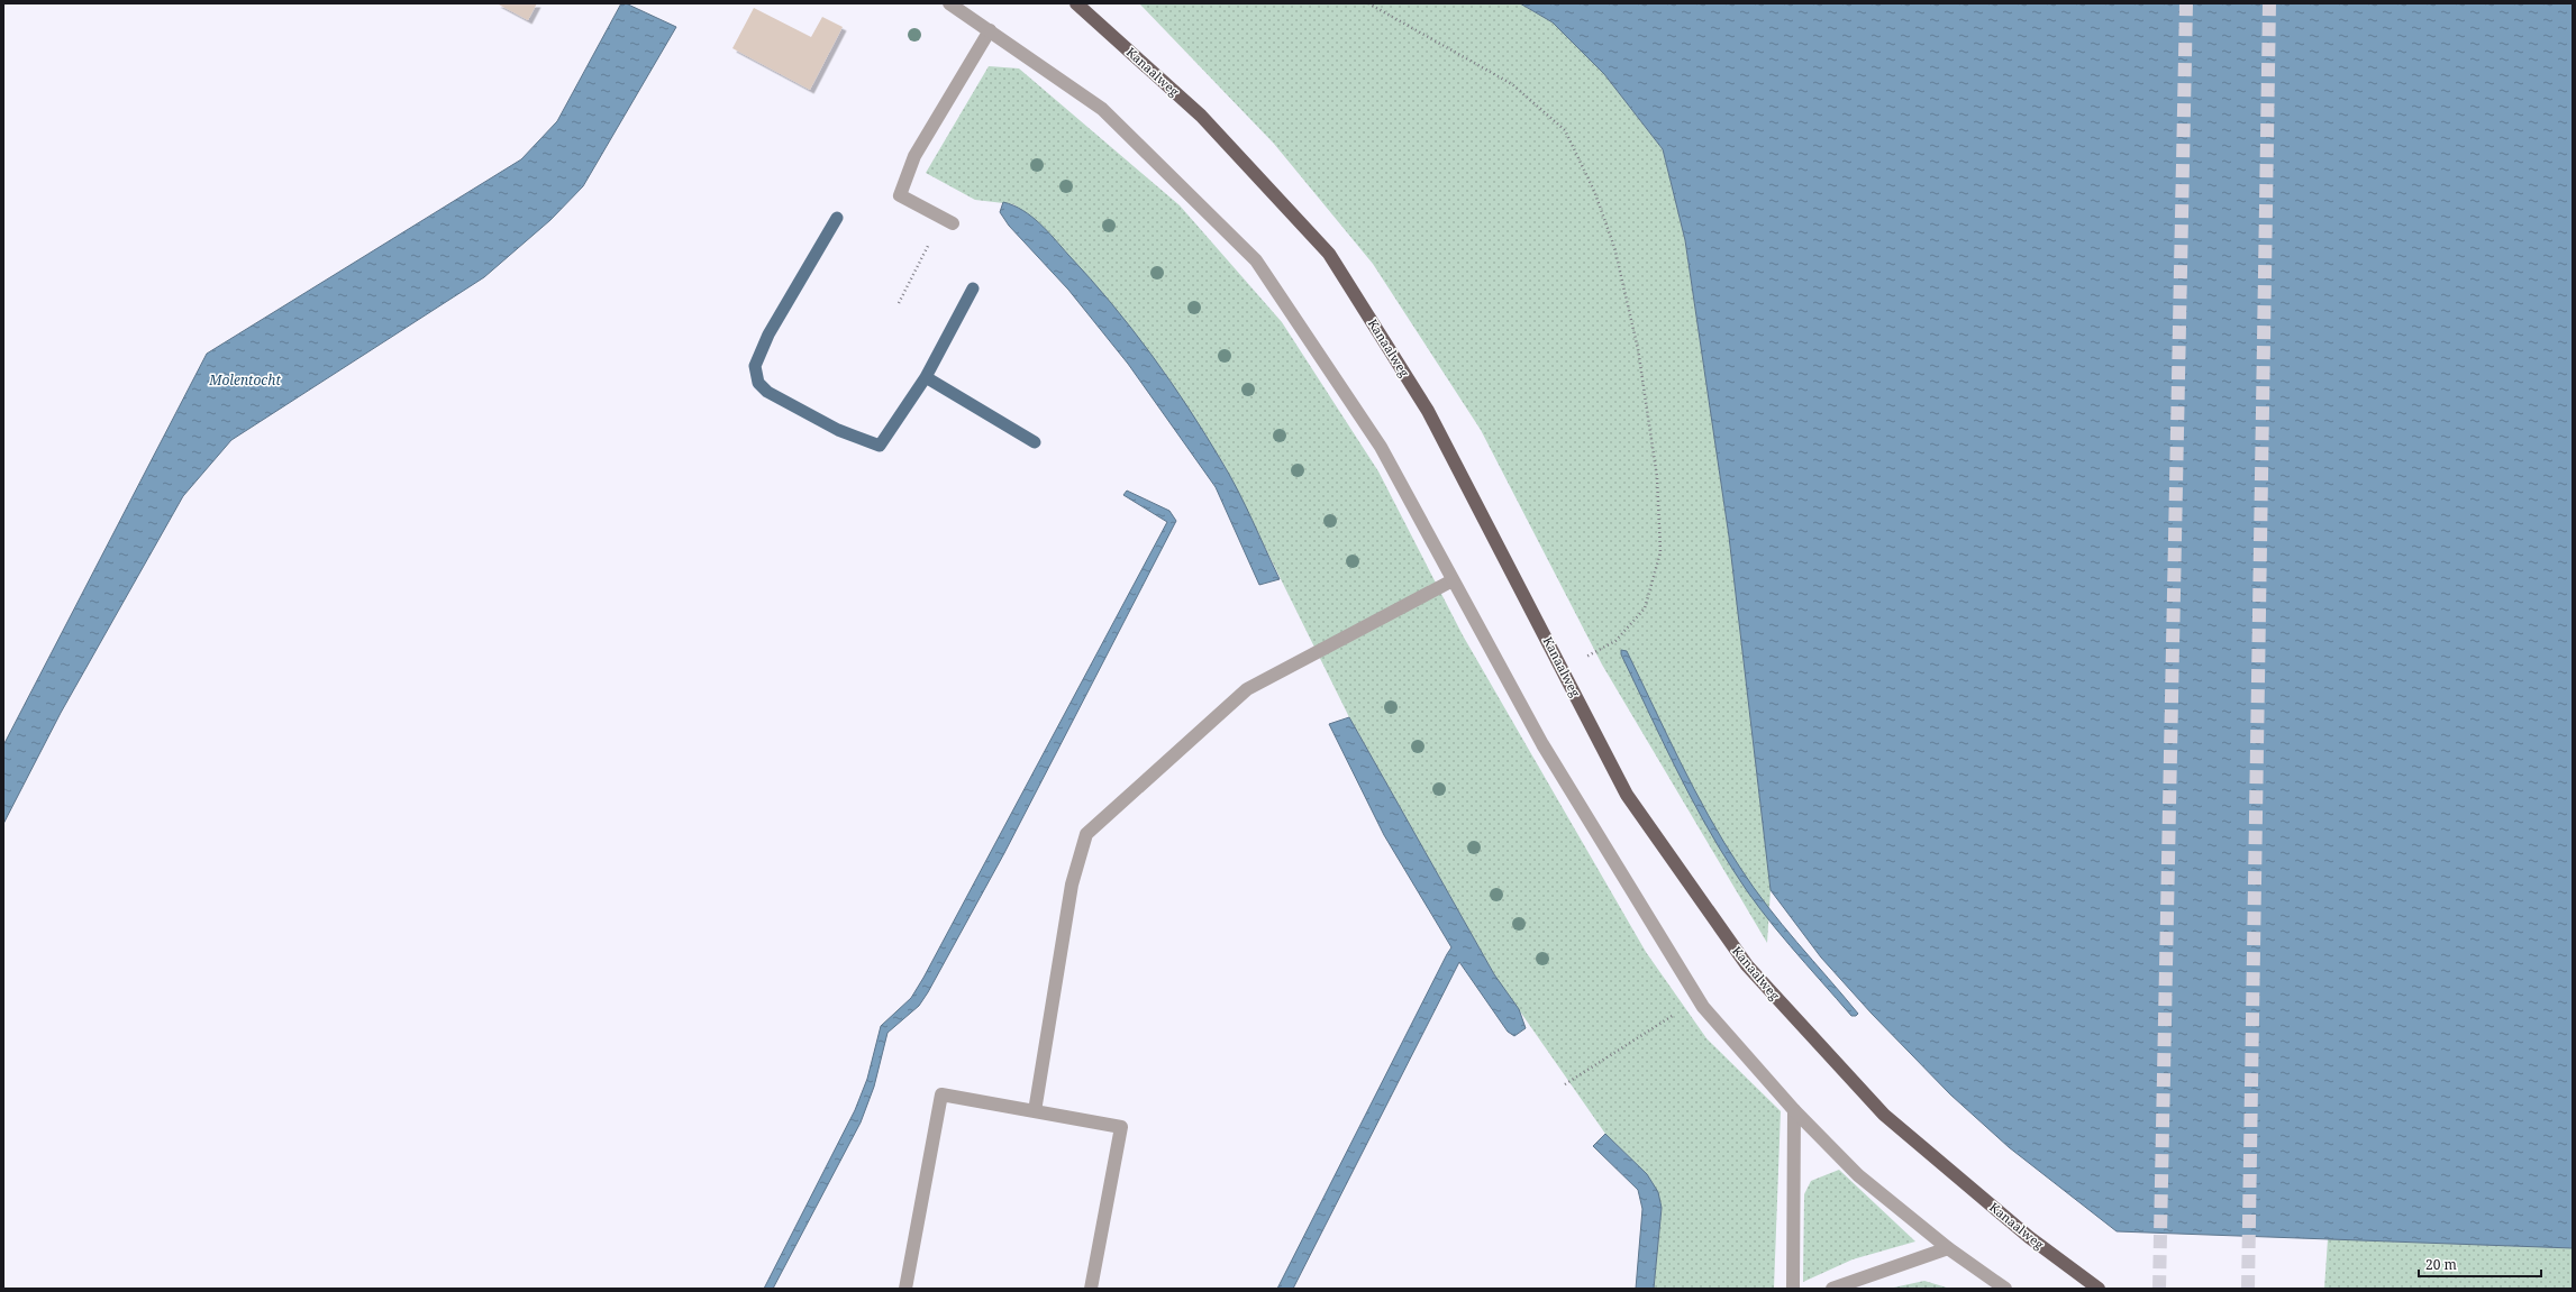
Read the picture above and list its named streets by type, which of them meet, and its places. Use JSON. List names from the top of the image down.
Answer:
{
  "streets": {
    "main road": ["Kanaalweg"]
  },
  "water": ["Molentocht"],
  "scale_bar": "20 m"
}
